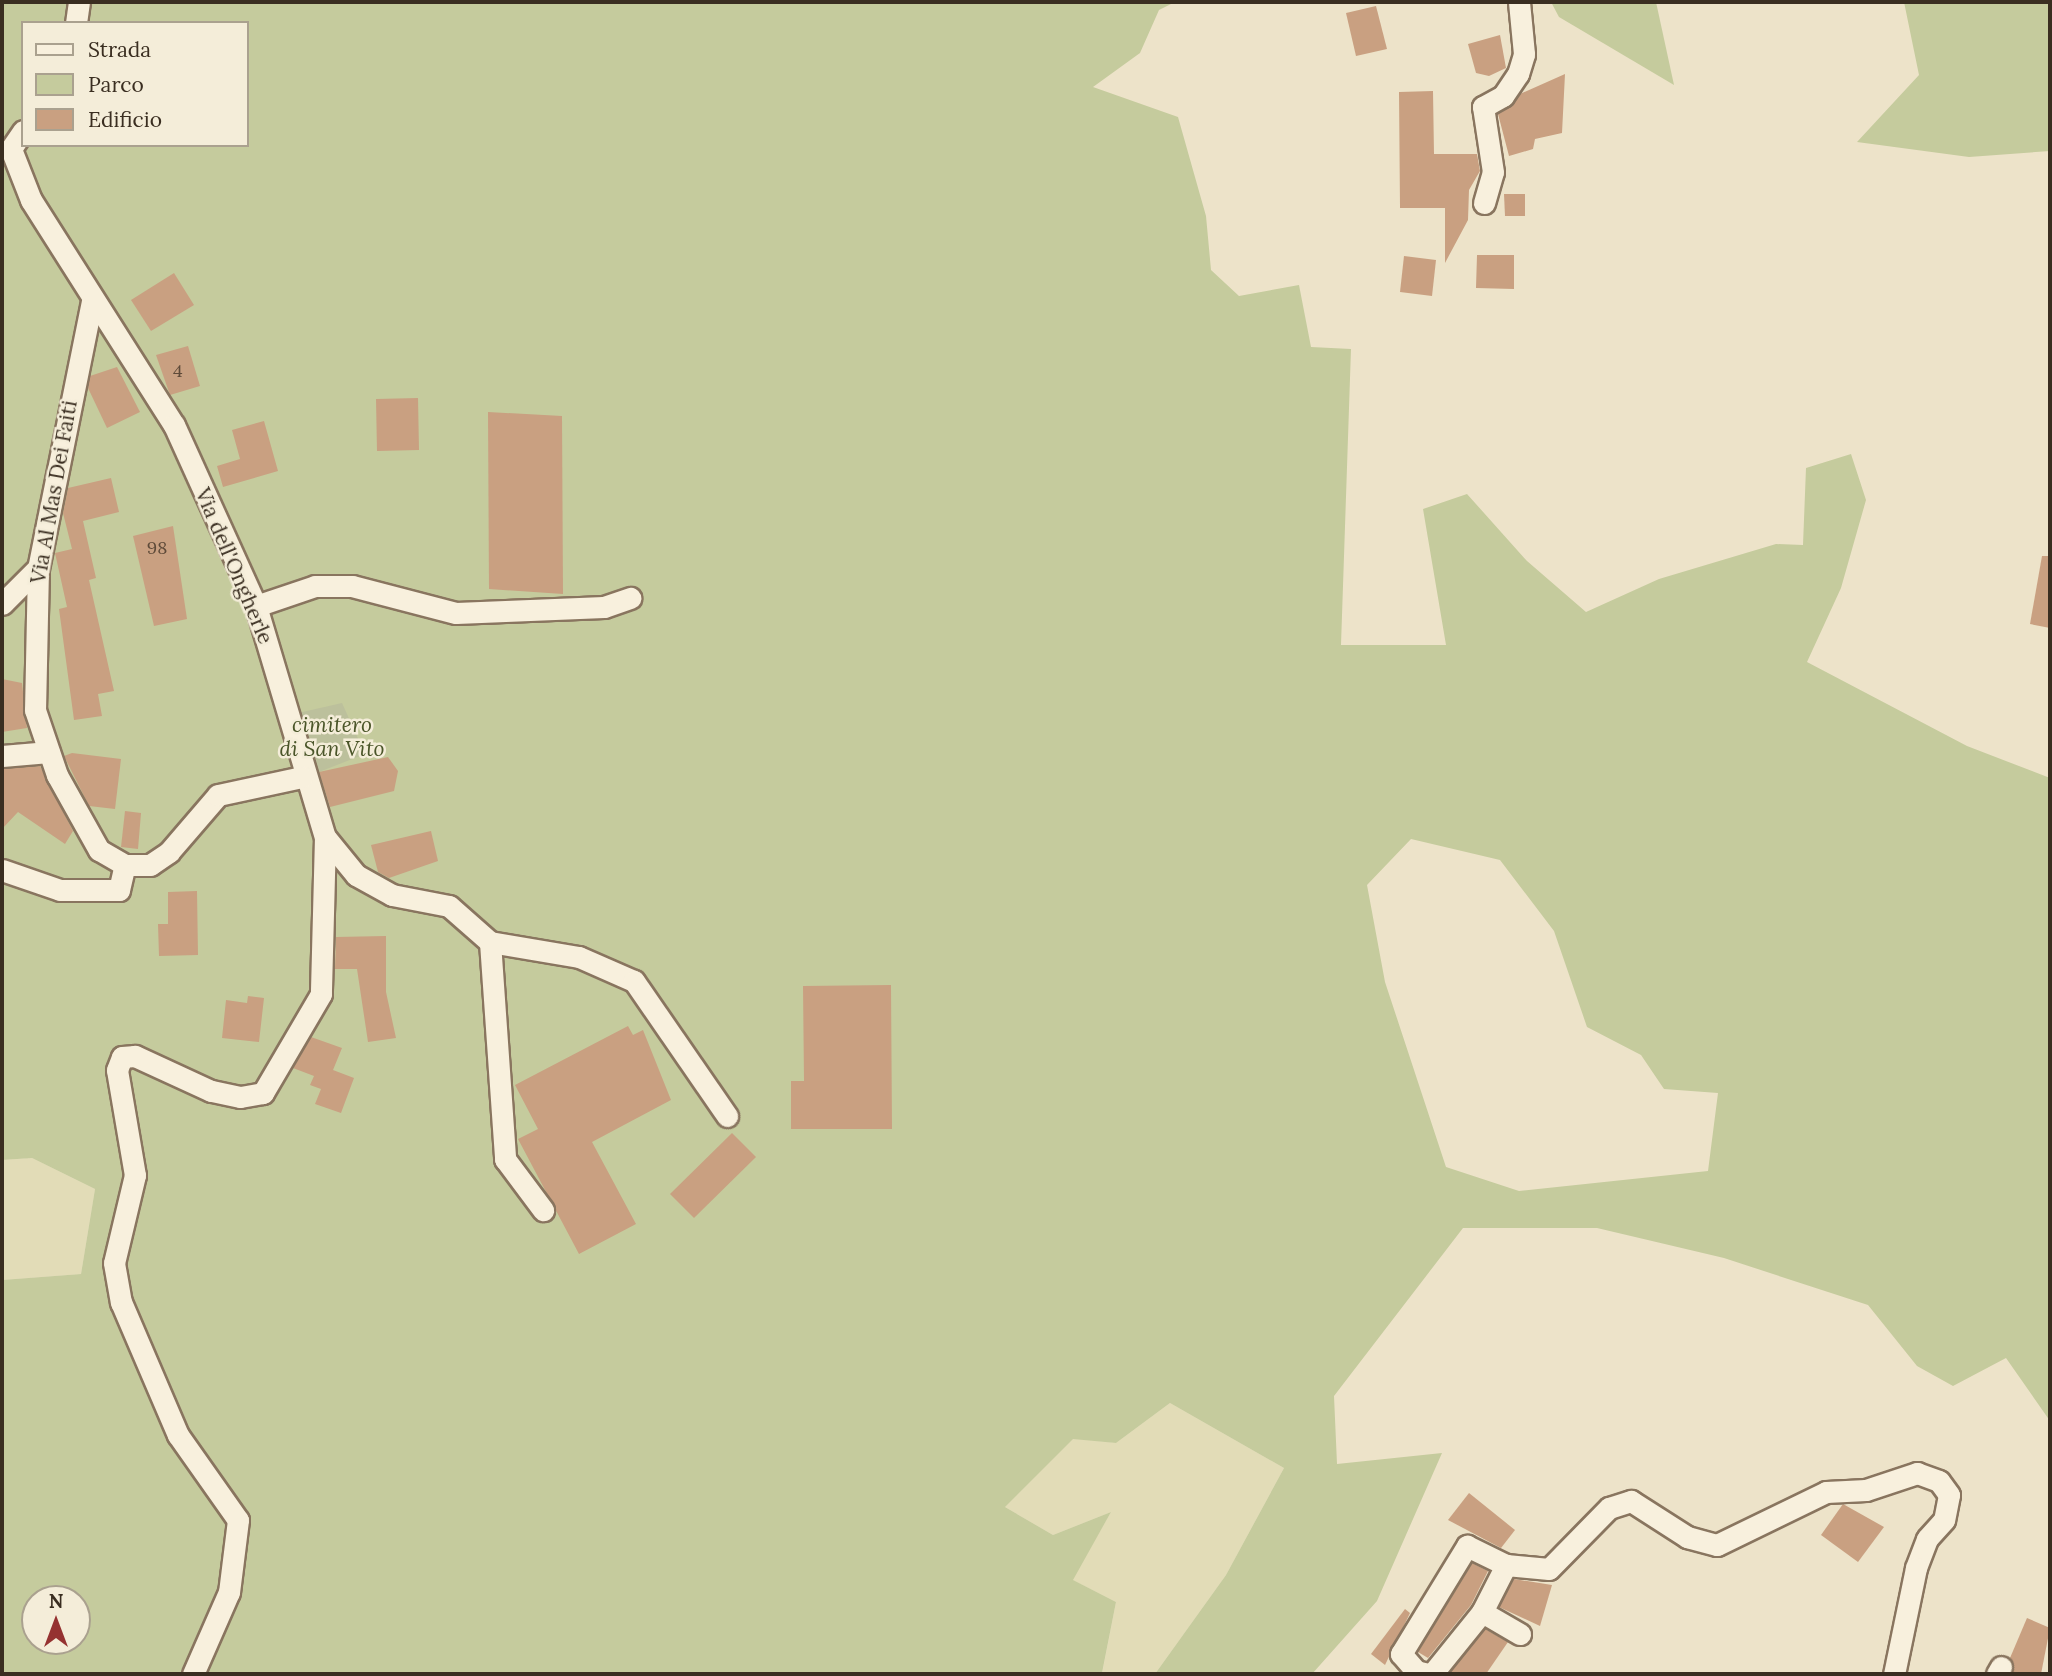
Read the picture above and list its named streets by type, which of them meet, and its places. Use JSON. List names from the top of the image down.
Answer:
{
  "streets": {
    "street": ["Via Al Mas Dei Faiti", "Via dell'Ongherle"]
  },
  "crossings": [
    ["Via Al Mas Dei Faiti", "Via dell'Ongherle"]
  ],
  "parks": ["cimitero di San Vito"],
  "house_numbers": ["4", "98"],
  "legend": ["Strada", "Parco", "Edificio"],
  "north": "top"
}
